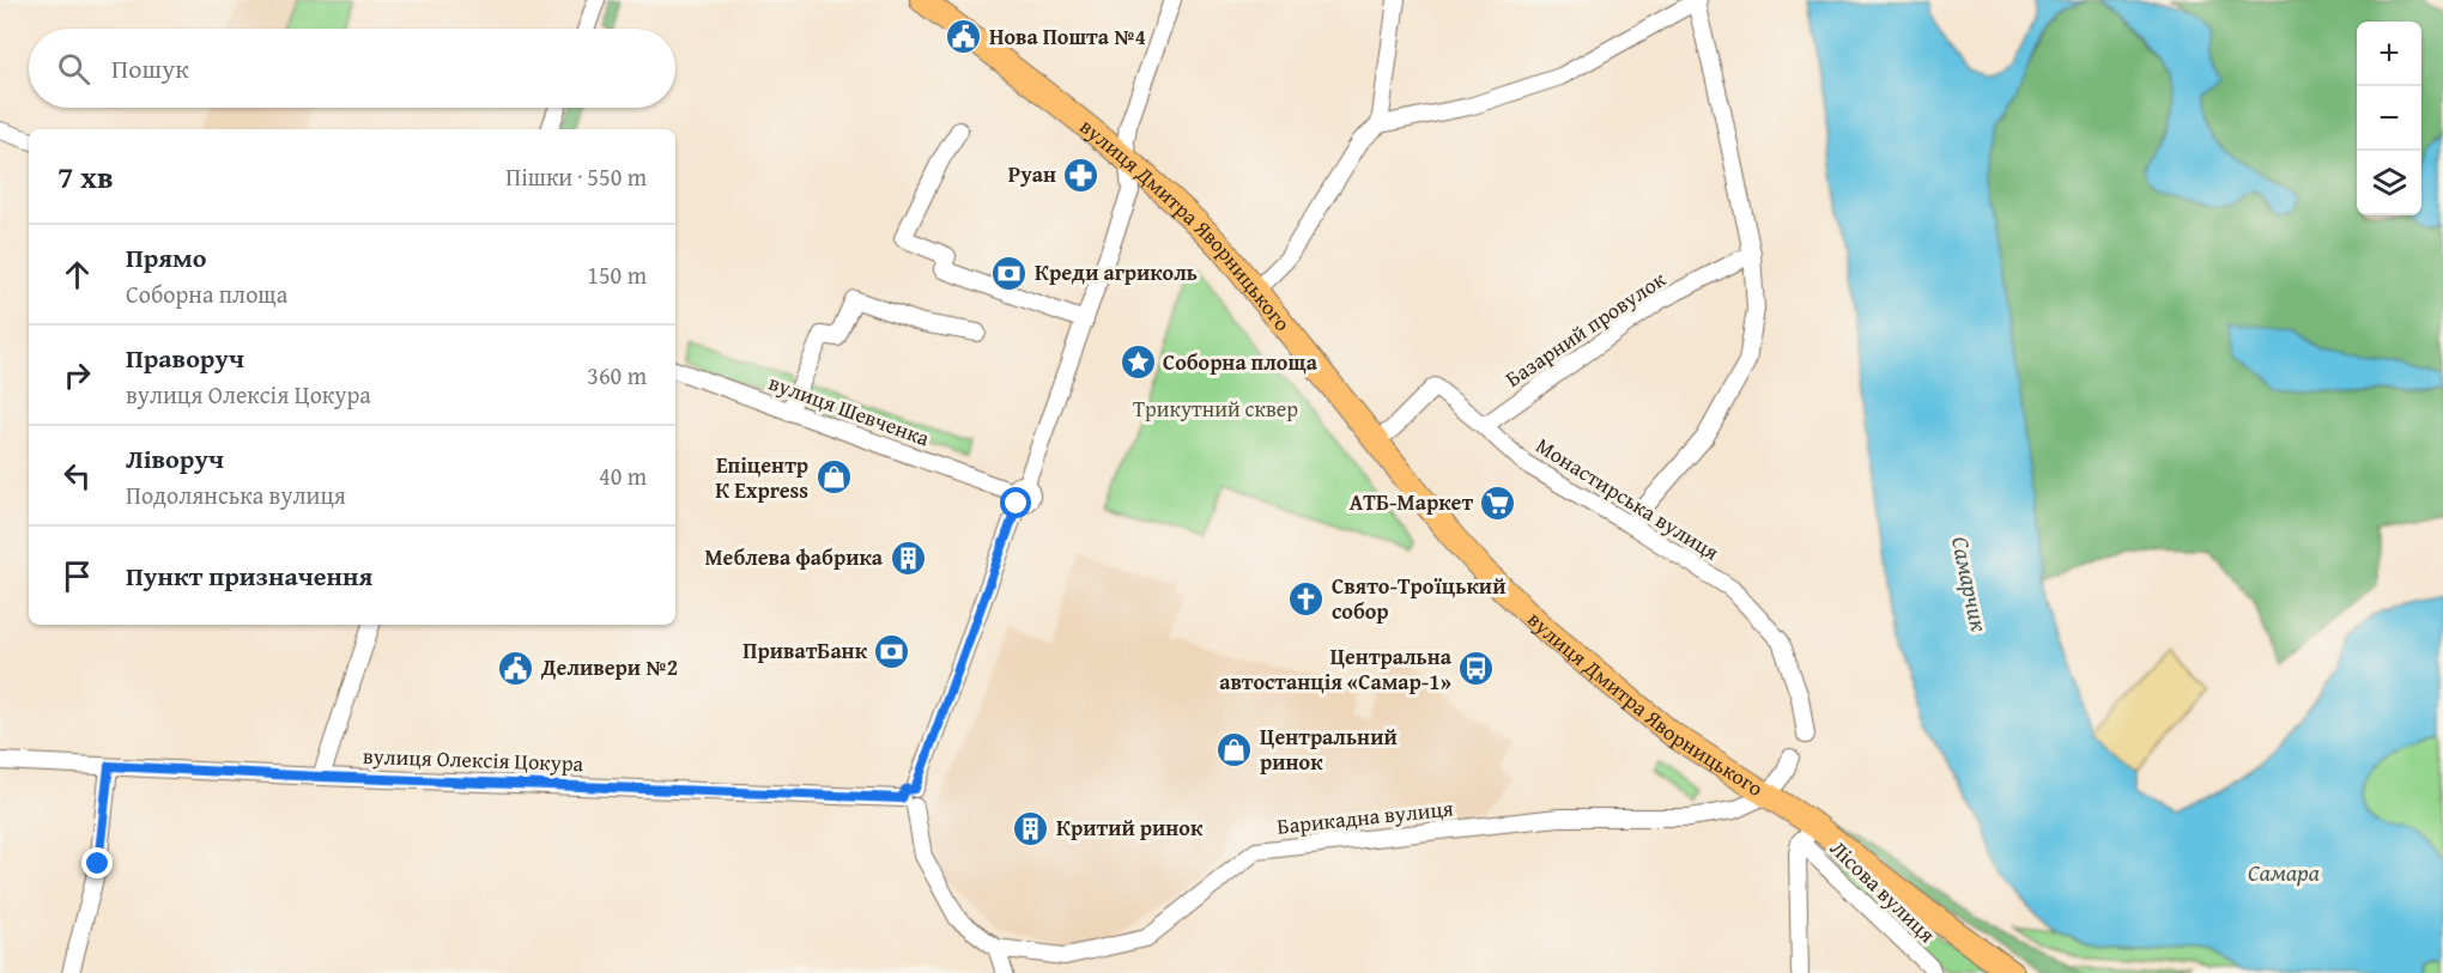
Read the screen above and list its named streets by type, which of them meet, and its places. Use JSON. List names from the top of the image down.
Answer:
{
  "streets": {
    "highway": ["вулиця Дмитра Яворницького"],
    "street": [
      "Базарний провулок",
      "вулиця Шевченка",
      "Монастирська вулиця",
      "вулиця Олексія Цокура",
      "Барикадна вулиця",
      "Лісова вулиця"
    ]
  },
  "crossings": [
    ["вулиця Дмитра Яворницького", "Монастирська вулиця"],
    ["вулиця Дмитра Яворницького", "Барикадна вулиця"],
    ["вулиця Дмитра Яворницького", "Лісова вулиця"],
    ["Базарний провулок", "Монастирська вулиця"]
  ],
  "water": ["Самарчик", "Самара"],
  "parks": ["Трикутний сквер"],
  "places": {
    "public building": ["Нова Пошта №4", "Деливери №2"],
    "pharmacy": ["Руан"],
    "bank": ["Креди агриколь", "ПриватБанк"],
    "place": ["Соборна площа"],
    "shop": ["Епіцентр К Express", "Центральний ринок"],
    "supermarket": ["АТБ-Маркет"],
    "building": ["Меблева фабрика", "Критий ринок"],
    "church": ["Свято-Троїцький собор"],
    "bus stop": ["Центральна автостанція «Самар-1»"]
  },
  "page": {
    "map_buttons": ["+", "−"],
    "search": "Пошук",
    "heading": ["7 хв", "Пішки · 550 m"],
    "list": [
      ["Прямо", "Соборна площа", "150 m"],
      ["Праворуч", "вулиця Олексія Цокура", "360 m"],
      ["Ліворуч", "Подолянська вулиця", "40 m"],
      "Пункт призначення"
    ]
  }
}
